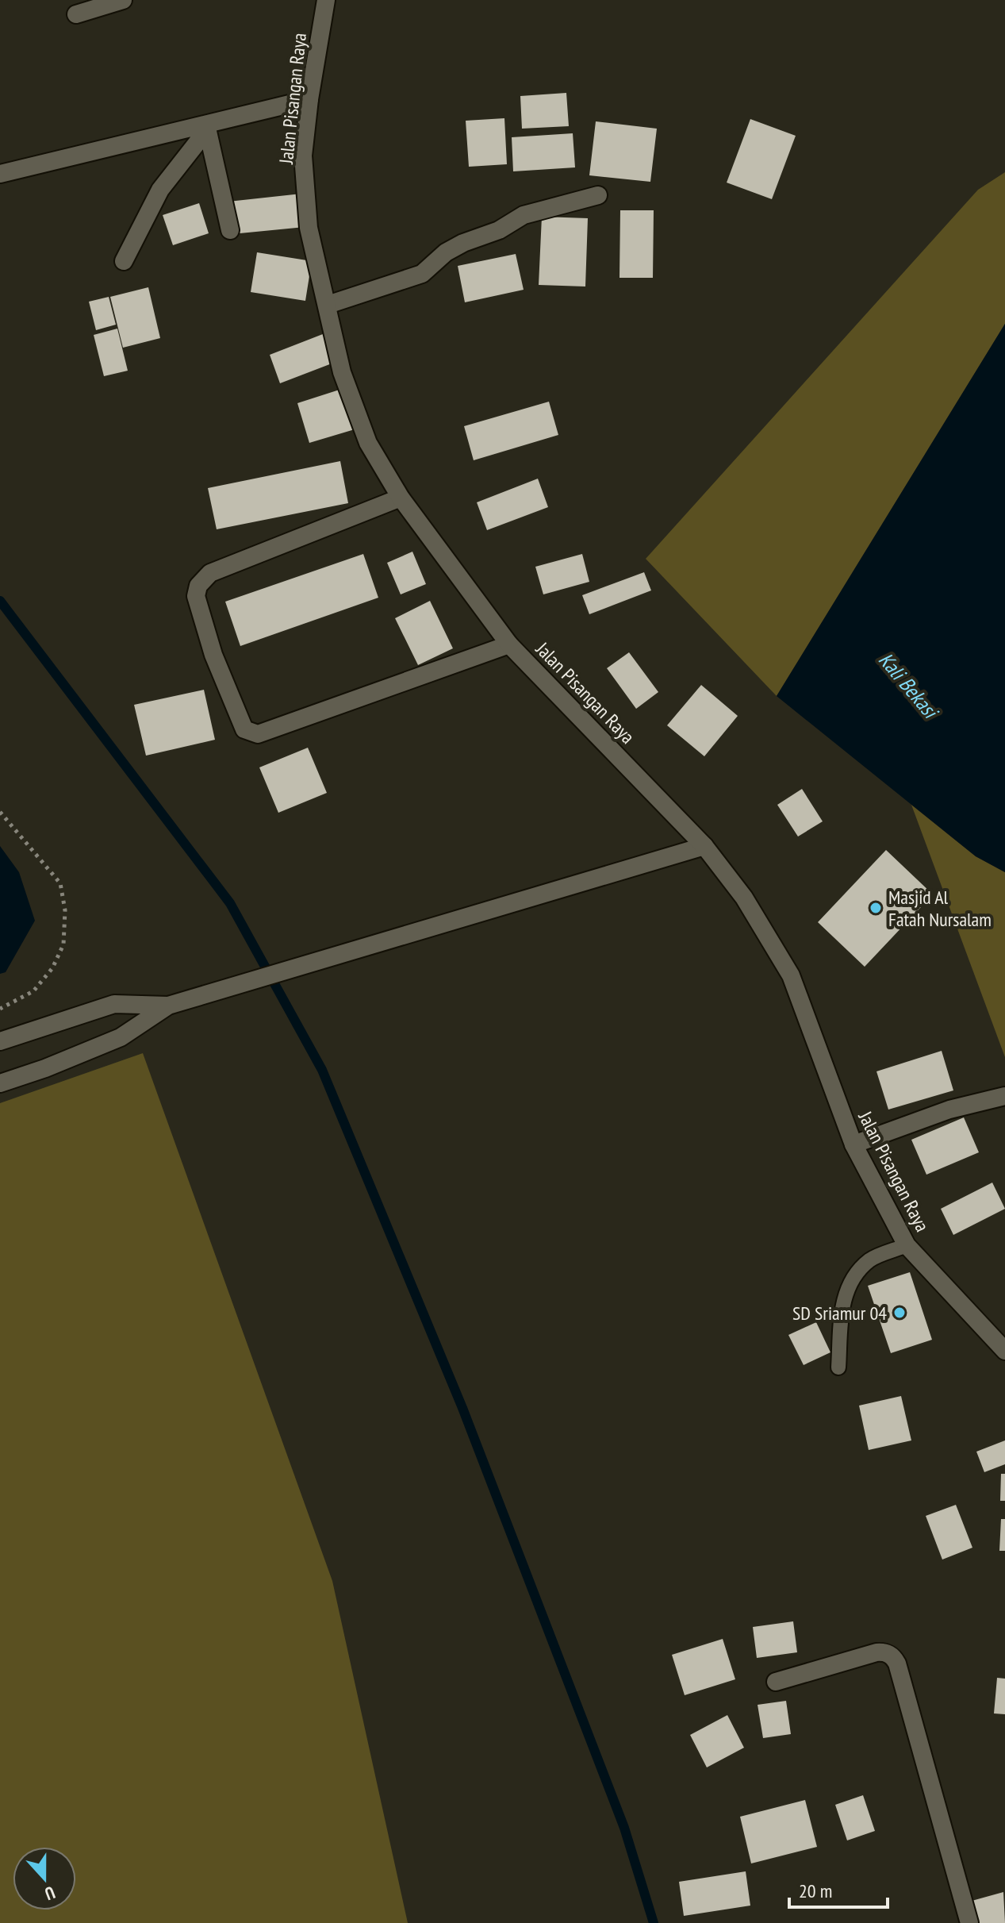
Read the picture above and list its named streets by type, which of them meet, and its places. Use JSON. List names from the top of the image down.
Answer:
{
  "streets": {
    "street": ["Jalan Pisangan Raya"]
  },
  "water": ["Kali Bekasi"],
  "places": ["Masjid Al Fatah Nursalam", "SD Sriamur 04"],
  "scale_bar": "20 m",
  "north": "bottom"
}
